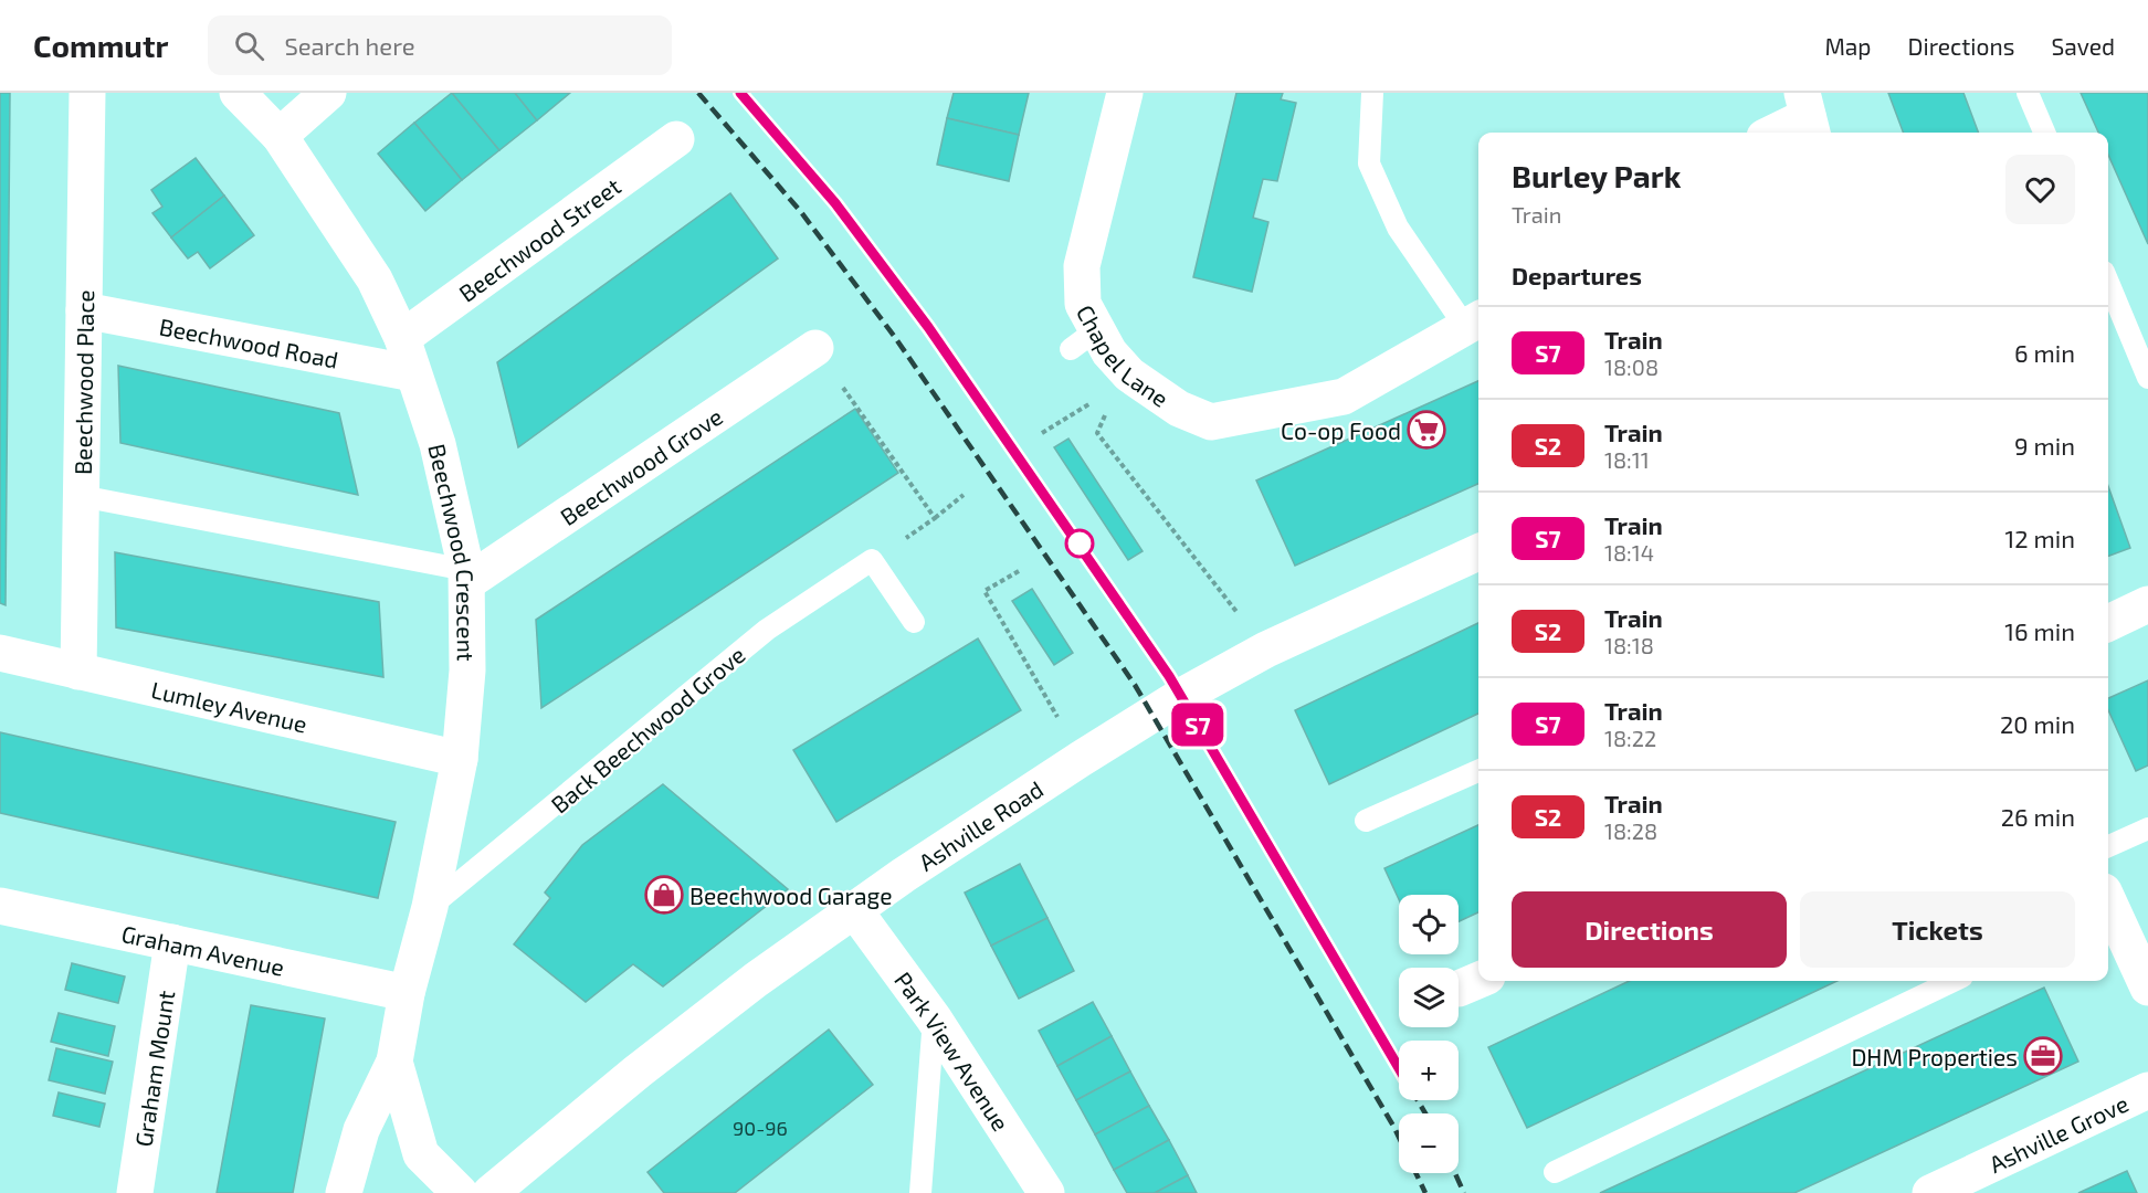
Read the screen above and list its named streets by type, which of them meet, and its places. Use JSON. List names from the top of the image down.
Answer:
{
  "streets": {
    "street": [
      "Beechwood Street",
      "Beechwood Road",
      "Chapel Lane",
      "Beechwood Place",
      "Beechwood Grove",
      "Beechwood Crescent",
      "Lumley Avenue",
      "Ashville Road",
      "Graham Avenue",
      "Park View Avenue",
      "Graham Mount",
      "Ashville Grove"
    ],
    "lane": ["Back Beechwood Grove"]
  },
  "crossings": [
    ["Beechwood Street", "Beechwood Crescent"],
    ["Beechwood Road", "Beechwood Place"],
    ["Beechwood Road", "Beechwood Crescent"],
    ["Beechwood Place", "Lumley Avenue"],
    ["Beechwood Grove", "Beechwood Crescent"],
    ["Beechwood Crescent", "Lumley Avenue"],
    ["Beechwood Crescent", "Back Beechwood Grove"],
    ["Beechwood Crescent", "Graham Avenue"],
    ["Ashville Road", "Park View Avenue"],
    ["Graham Avenue", "Graham Mount"]
  ],
  "places": {
    "supermarket": ["Co-op Food"],
    "shop": ["Beechwood Garage"],
    "office": ["DHM Properties"]
  },
  "house_numbers": ["90-96"],
  "page": {
    "header": "Commutr",
    "search": "Search here",
    "nav": ["Map", "Directions", "Saved"],
    "on_map": "S7",
    "heading": [
      ["Burley Park", "Train"],
      "Departures"
    ],
    "list": [
      {
        "mark": "S7",
        "name": "Train",
        "note": "18:08",
        "value": "6 min"
      },
      {
        "mark": "S2",
        "name": "Train",
        "note": "18:11",
        "value": "9 min"
      },
      {
        "mark": "S7",
        "name": "Train",
        "note": "18:14",
        "value": "12 min"
      },
      {
        "mark": "S2",
        "name": "Train",
        "note": "18:18",
        "value": "16 min"
      },
      {
        "mark": "S7",
        "name": "Train",
        "note": "18:22",
        "value": "20 min"
      },
      {
        "mark": "S2",
        "name": "Train",
        "note": "18:28",
        "value": "26 min"
      }
    ],
    "buttons": ["Directions", "Tickets"],
    "map_buttons": ["+", "−"]
  }
}
